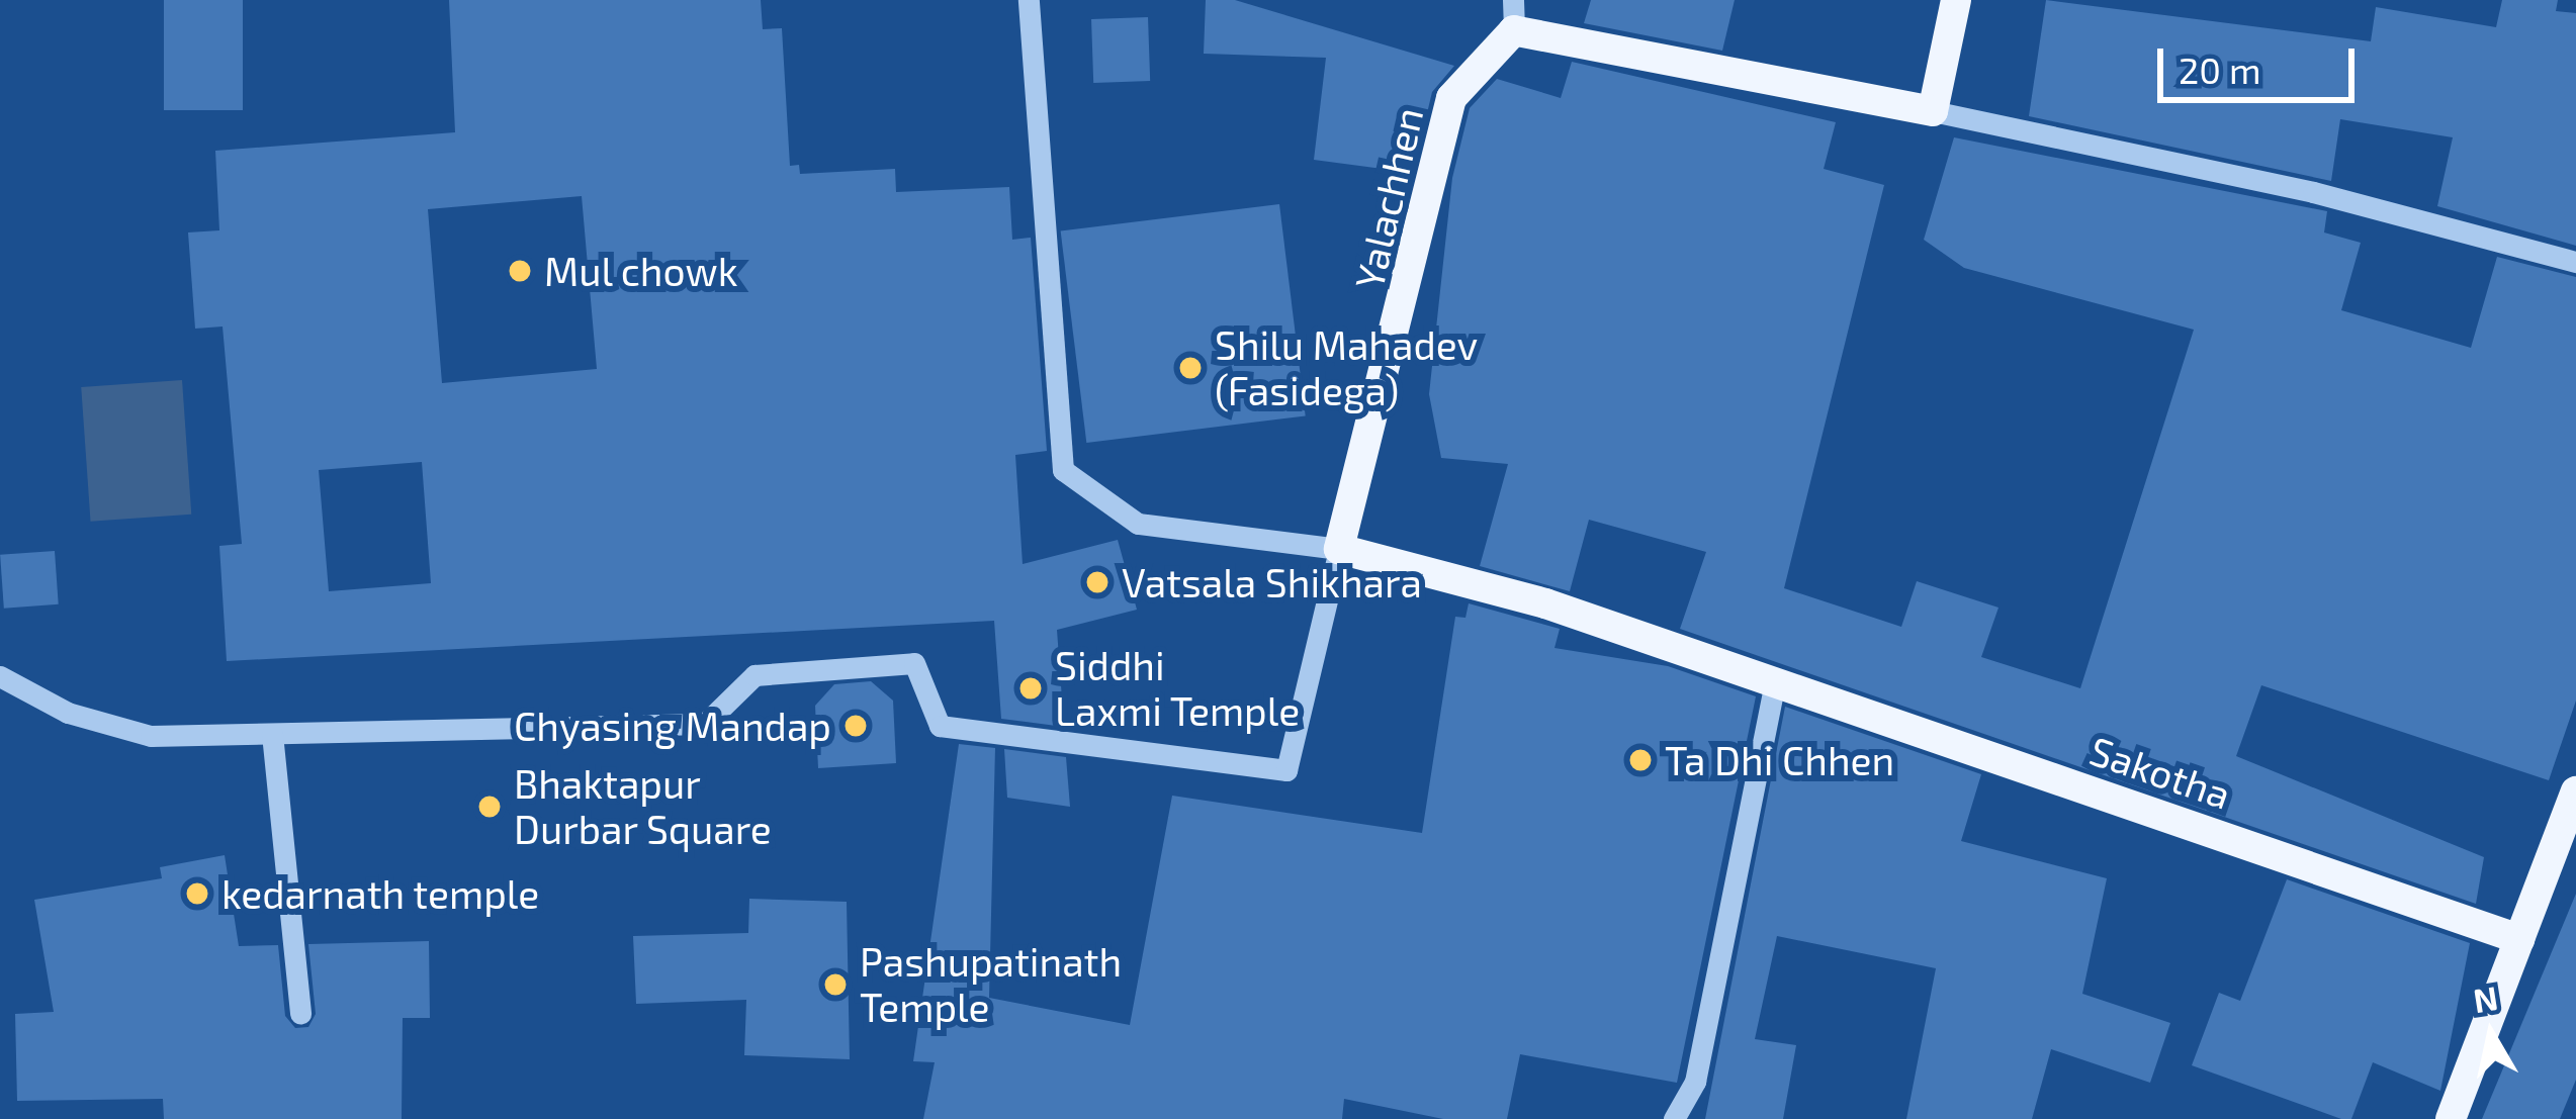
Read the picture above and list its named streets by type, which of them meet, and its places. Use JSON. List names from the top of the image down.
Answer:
{
  "streets": {
    "main road": ["Yalachhen", "Sakotha"]
  },
  "crossings": [
    ["Yalachhen", "Sakotha"]
  ],
  "places": [
    "Mul chowk",
    "Shilu Mahadev (Fasidega)",
    "Vatsala Shikhara",
    "Siddhi Laxmi Temple",
    "Chyasing Mandap",
    "Ta Dhi Chhen",
    "Bhaktapur Durbar Square",
    "kedarnath temple",
    "Pashupatinath Temple"
  ],
  "scale_bar": "20 m",
  "north": "top"
}
